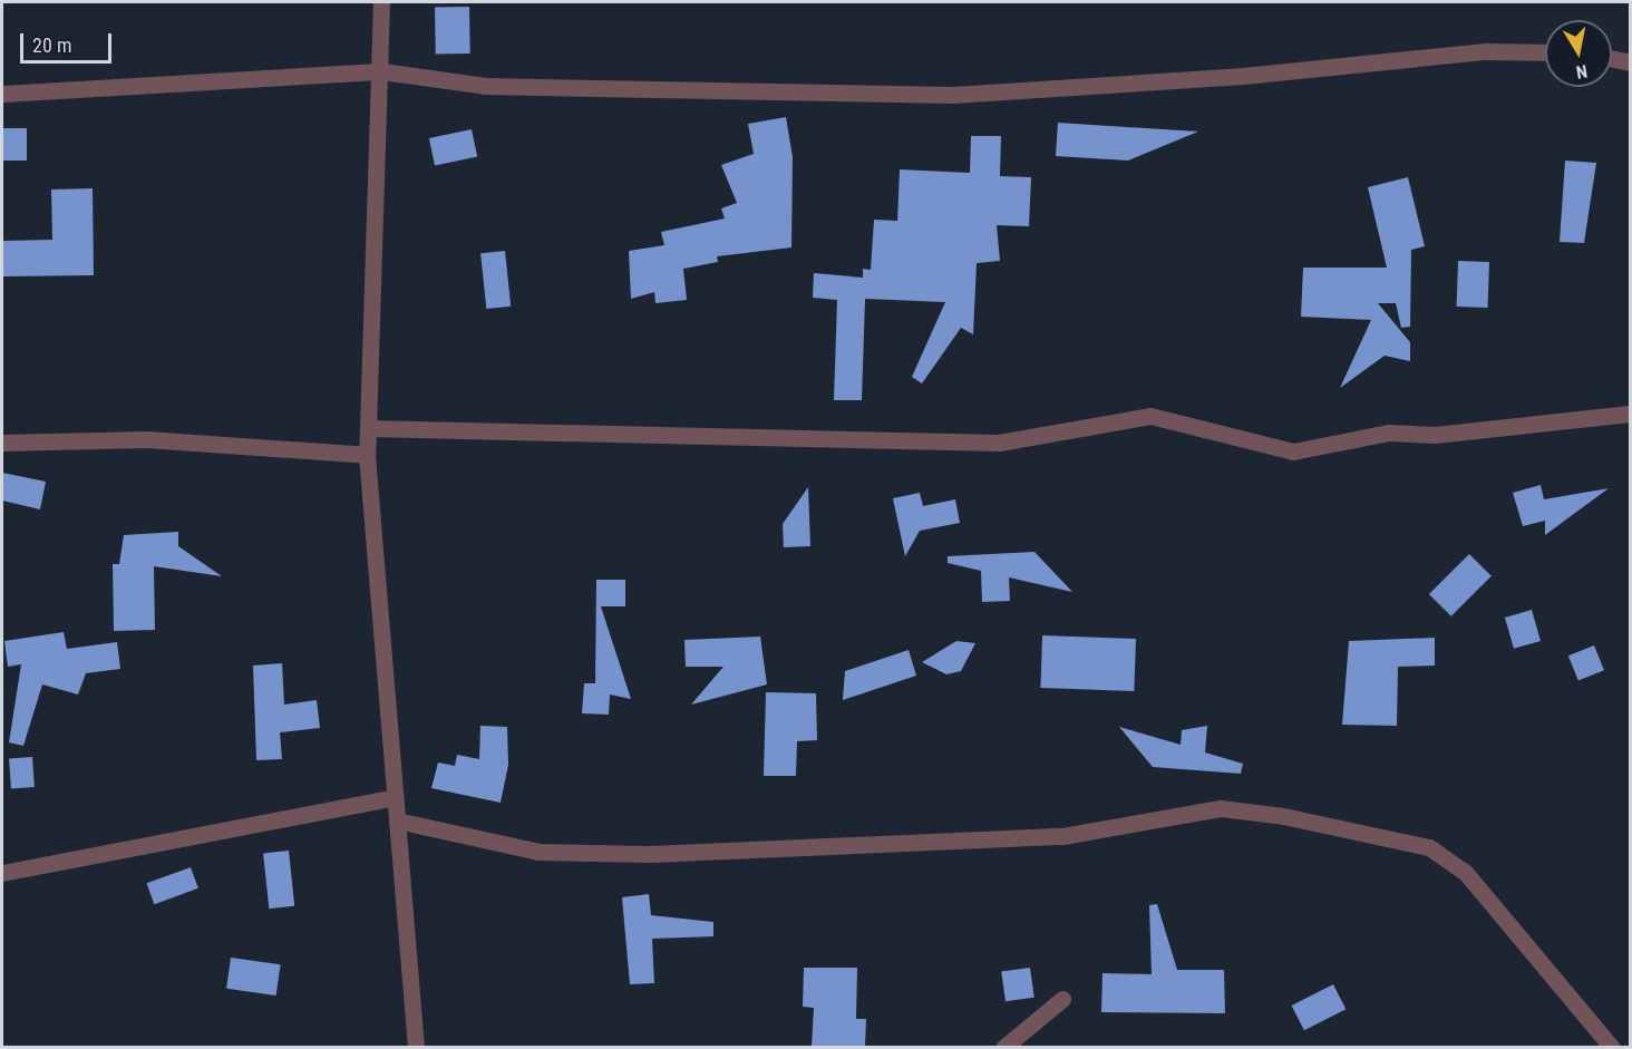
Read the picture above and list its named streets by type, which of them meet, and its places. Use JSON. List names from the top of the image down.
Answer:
{
  "scale_bar": "20 m",
  "north": "bottom"
}
